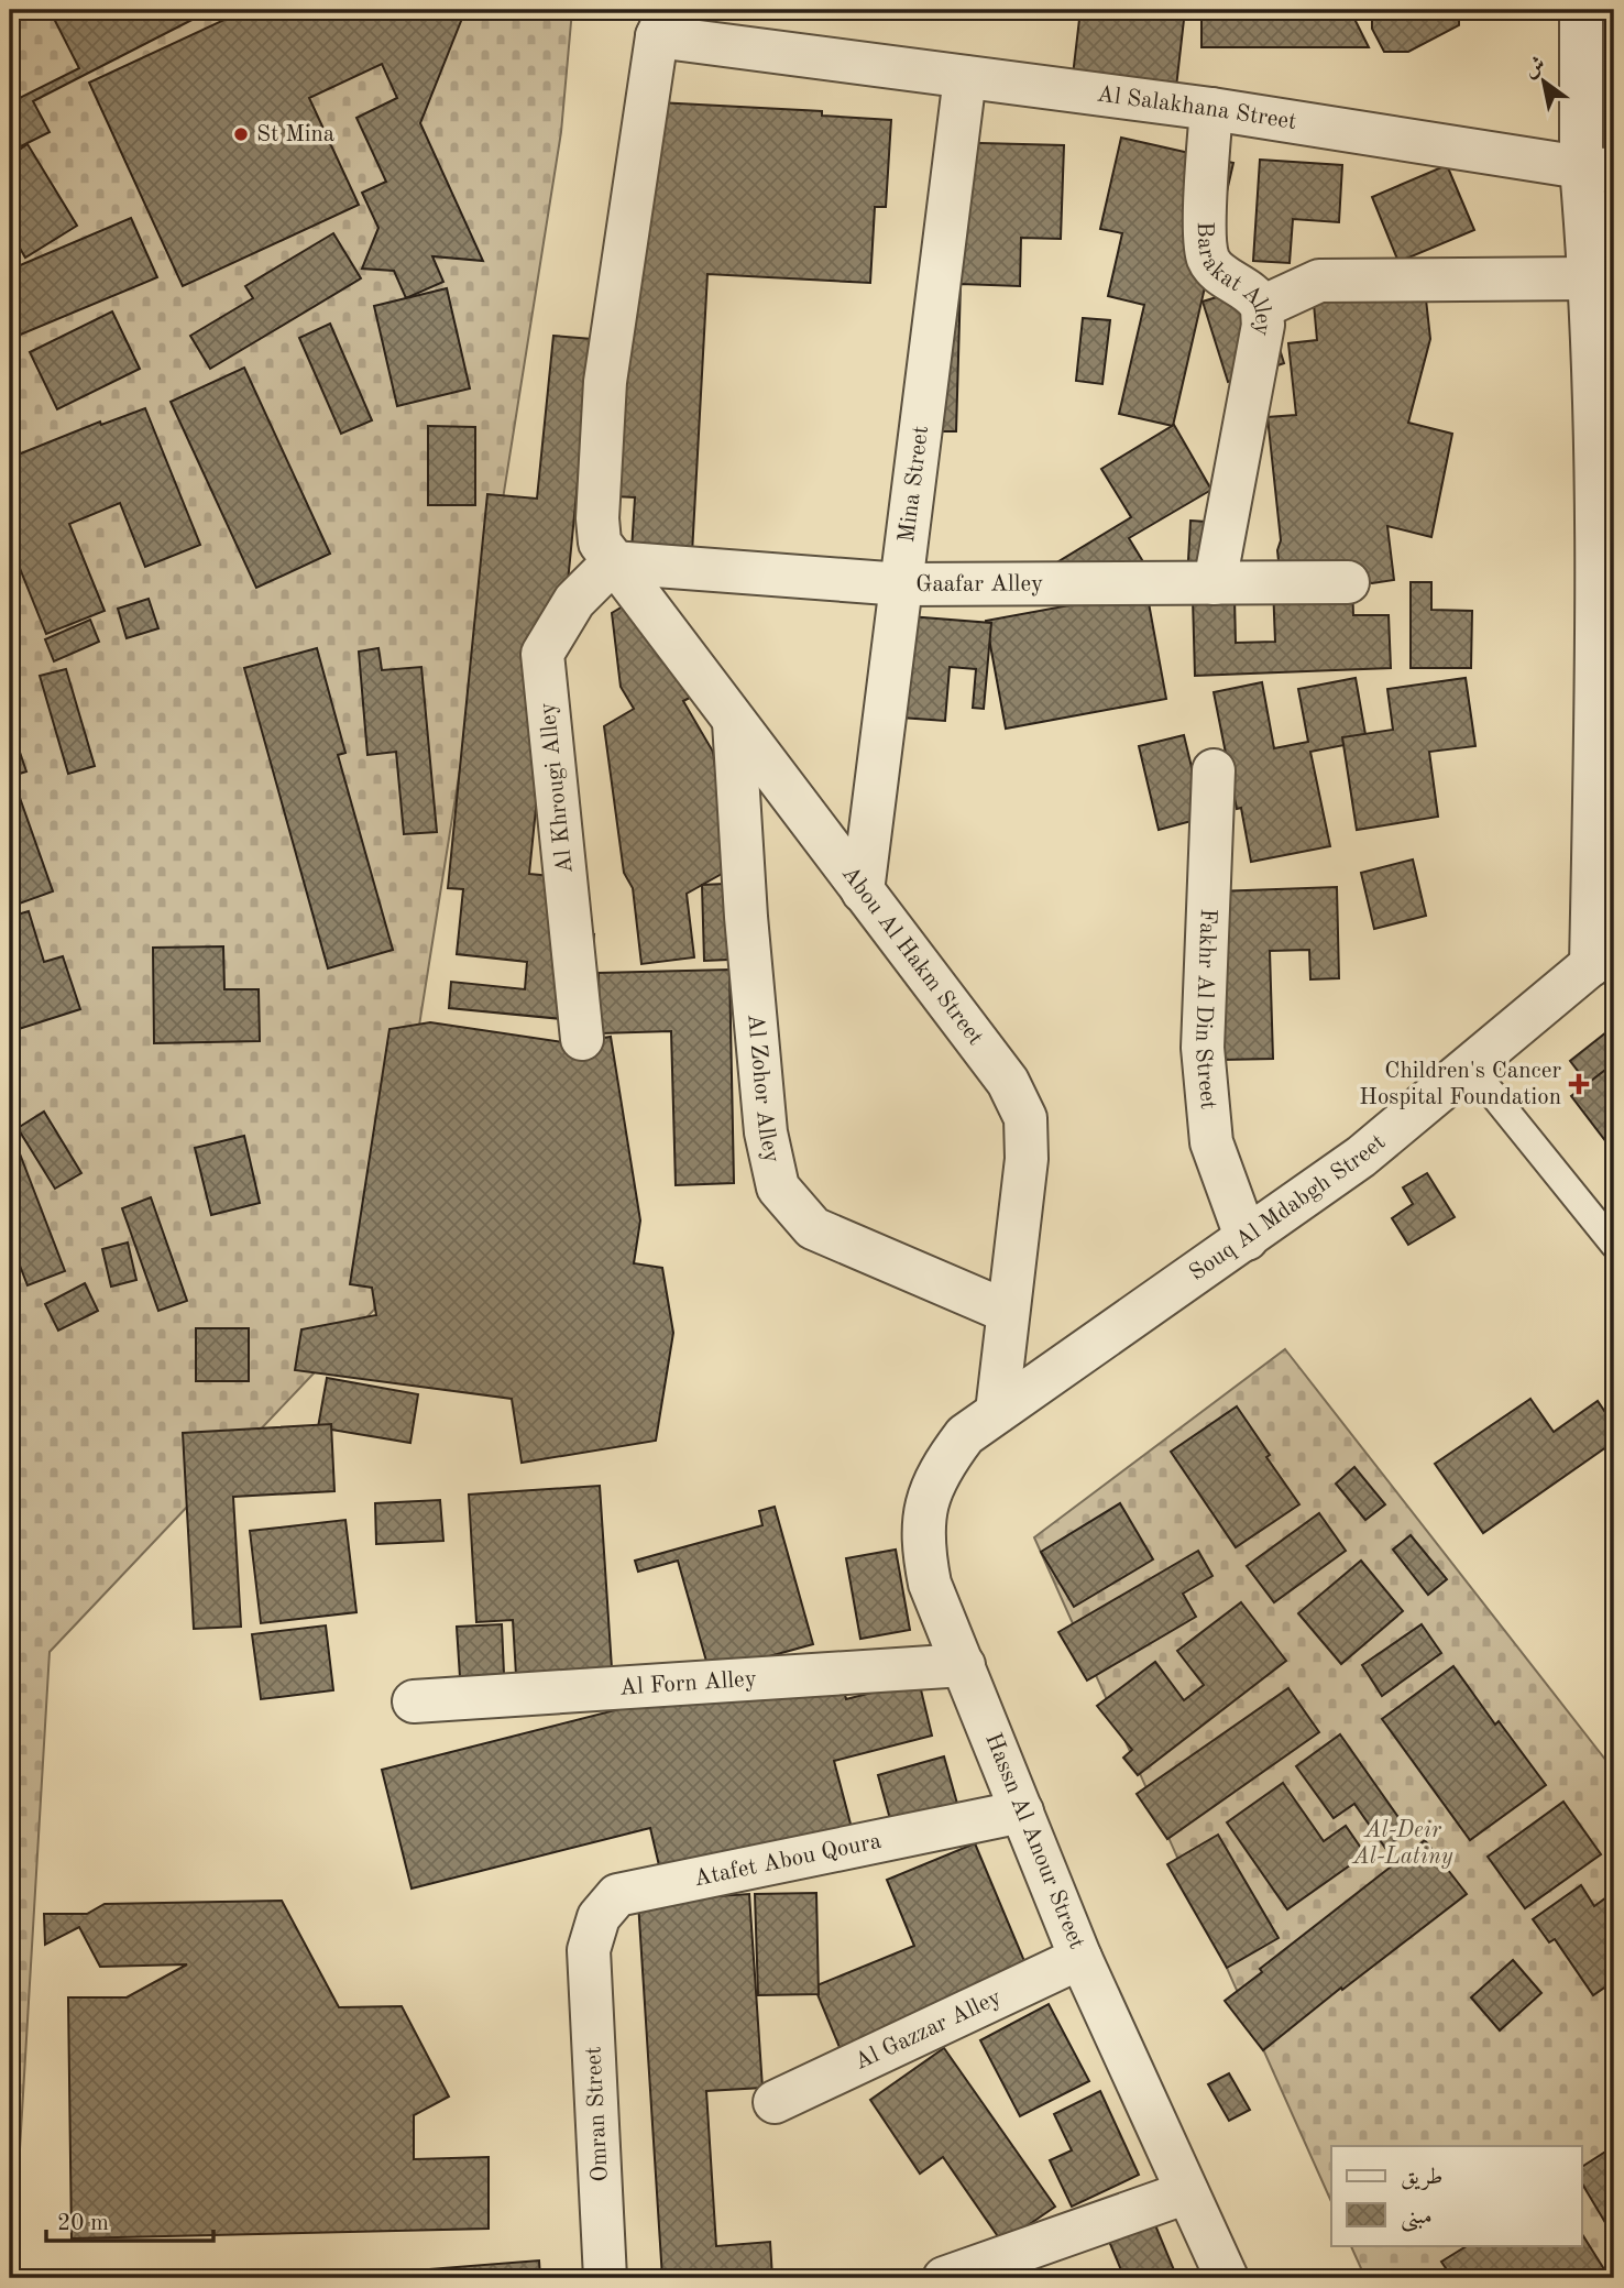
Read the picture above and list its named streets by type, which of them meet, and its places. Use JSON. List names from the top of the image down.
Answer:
{
  "streets": {
    "street": [
      "Al Salakhana Street",
      "Barakat Alley",
      "Mina Street",
      "Gaafar Alley",
      "Al Khrougi Alley",
      "Abou Al Hakm Street",
      "Fakhr Al Din Street",
      "Al Zohor Alley",
      "Souq Al Mdabgh Street",
      "Al Forn Alley",
      "Hassn Al Anour Street",
      "Atafet Abou Qoura",
      "Al Gazzar Alley",
      "Omran Street"
    ]
  },
  "crossings": [
    ["Al Salakhana Street", "Barakat Alley"],
    ["Al Salakhana Street", "Mina Street"],
    ["Al Salakhana Street", "Souq Al Mdabgh Street"],
    ["Barakat Alley", "Gaafar Alley"],
    ["Mina Street", "Gaafar Alley"],
    ["Mina Street", "Abou Al Hakm Street"],
    ["Gaafar Alley", "Al Khrougi Alley"],
    ["Gaafar Alley", "Abou Al Hakm Street"],
    ["Al Khrougi Alley", "Abou Al Hakm Street"],
    ["Abou Al Hakm Street", "Al Zohor Alley"],
    ["Abou Al Hakm Street", "Souq Al Mdabgh Street"],
    ["Abou Al Hakm Street", "Hassn Al Anour Street"],
    ["Fakhr Al Din Street", "Souq Al Mdabgh Street"],
    ["Souq Al Mdabgh Street", "Hassn Al Anour Street"],
    ["Al Forn Alley", "Hassn Al Anour Street"],
    ["Hassn Al Anour Street", "Atafet Abou Qoura"],
    ["Hassn Al Anour Street", "Al Gazzar Alley"],
    ["Atafet Abou Qoura", "Omran Street"]
  ],
  "parks": ["Al-Deir Al-Latiny"],
  "places": {
    "other": ["St Mina"],
    "health": ["Children's Cancer Hospital Foundation"]
  },
  "legend": ["طريق", "مبنى"],
  "scale_bar": "20 m",
  "north": "top left"
}
